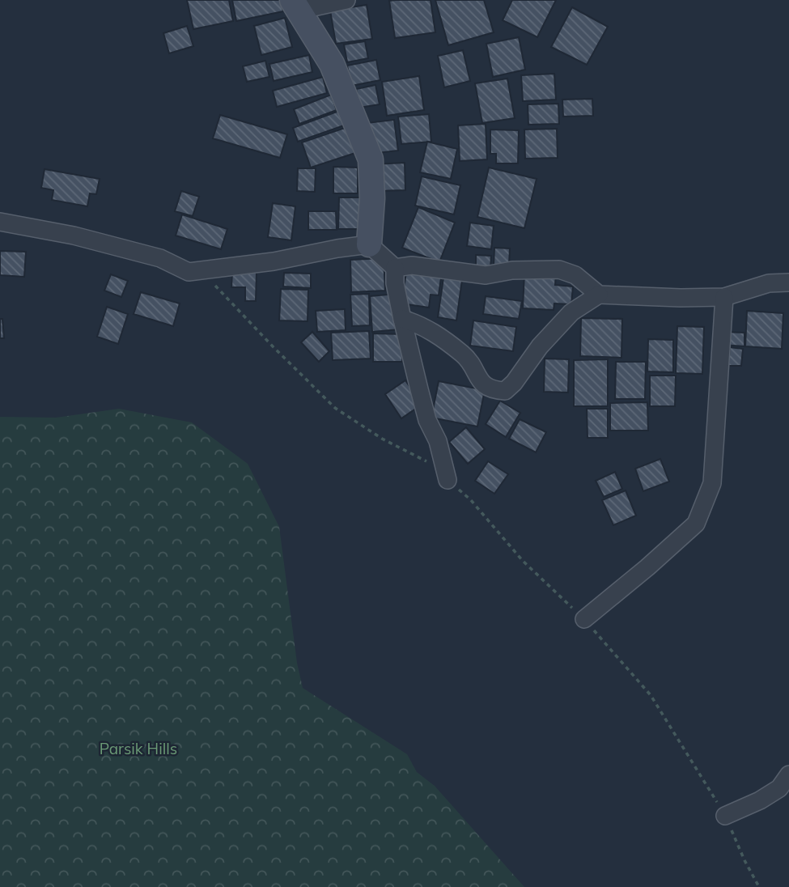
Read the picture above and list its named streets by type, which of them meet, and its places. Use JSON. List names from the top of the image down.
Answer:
{
  "parks": ["Parsik Hills"]
}
